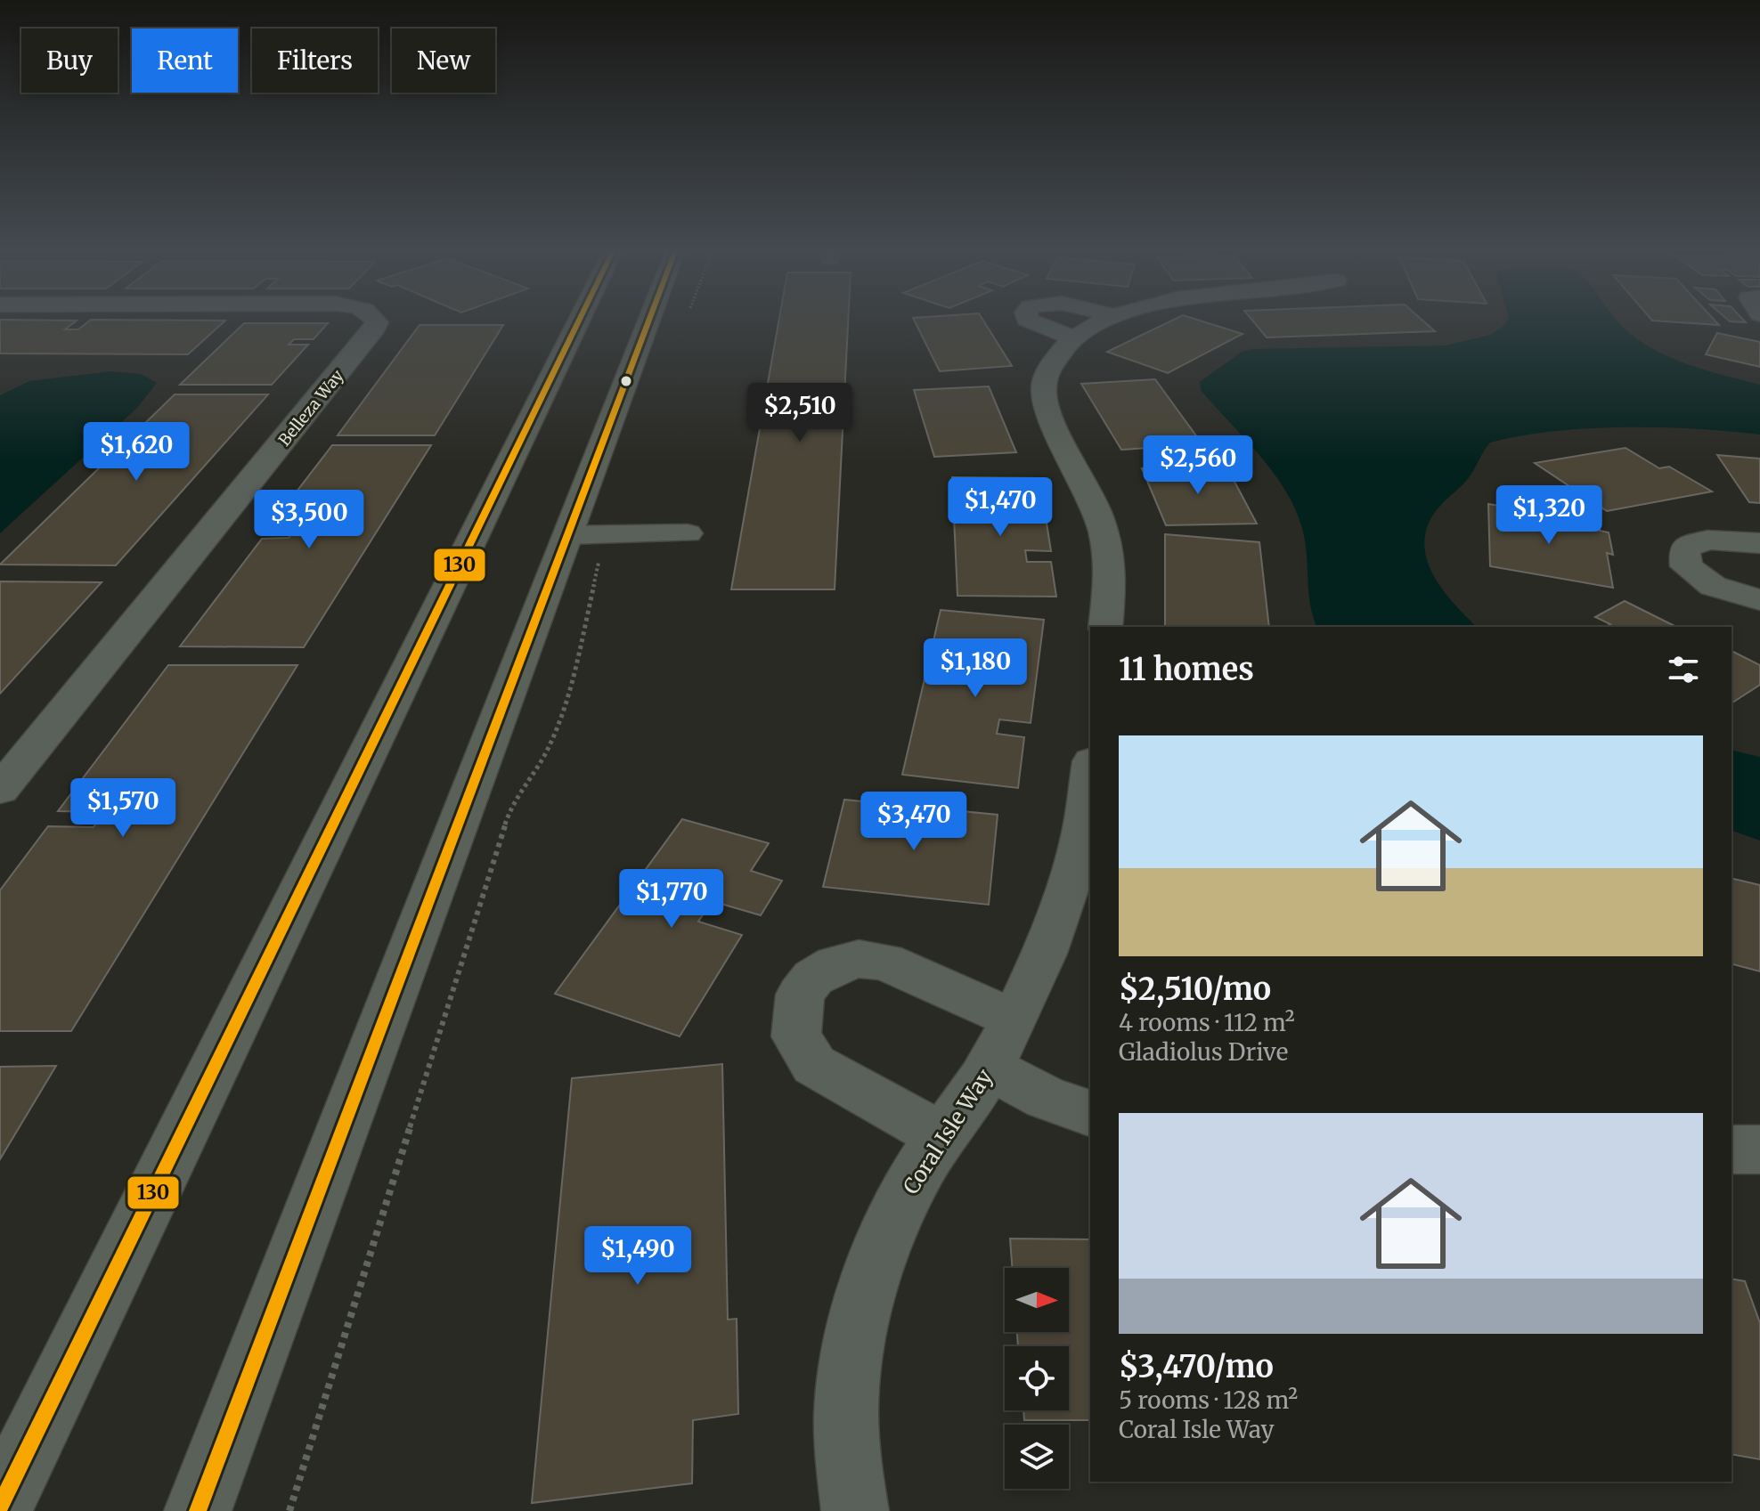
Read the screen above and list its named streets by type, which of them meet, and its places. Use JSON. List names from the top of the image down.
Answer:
{
  "streets": {
    "street": ["Belleza Way", "Coral Isle Way"]
  },
  "lines": ["transit line 130"],
  "north": "right",
  "page": {
    "chip": [
      "Buy",
      "Rent",
      "Filters",
      "New"
    ],
    "price": [
      "$2,510",
      "$1,620",
      "$2,560",
      "$1,470",
      "$1,320",
      "$3,500",
      "$1,180",
      "$1,570",
      "$3,470",
      "$1,770",
      "$1,490"
    ],
    "heading": "11 homes",
    "list": [
      {
        "name": "$2,510/mo",
        "note": "4 rooms · 112 m² · Gladiolus Drive"
      },
      {
        "name": "$3,470/mo",
        "note": "5 rooms · 128 m² · Coral Isle Way"
      }
    ]
  }
}
